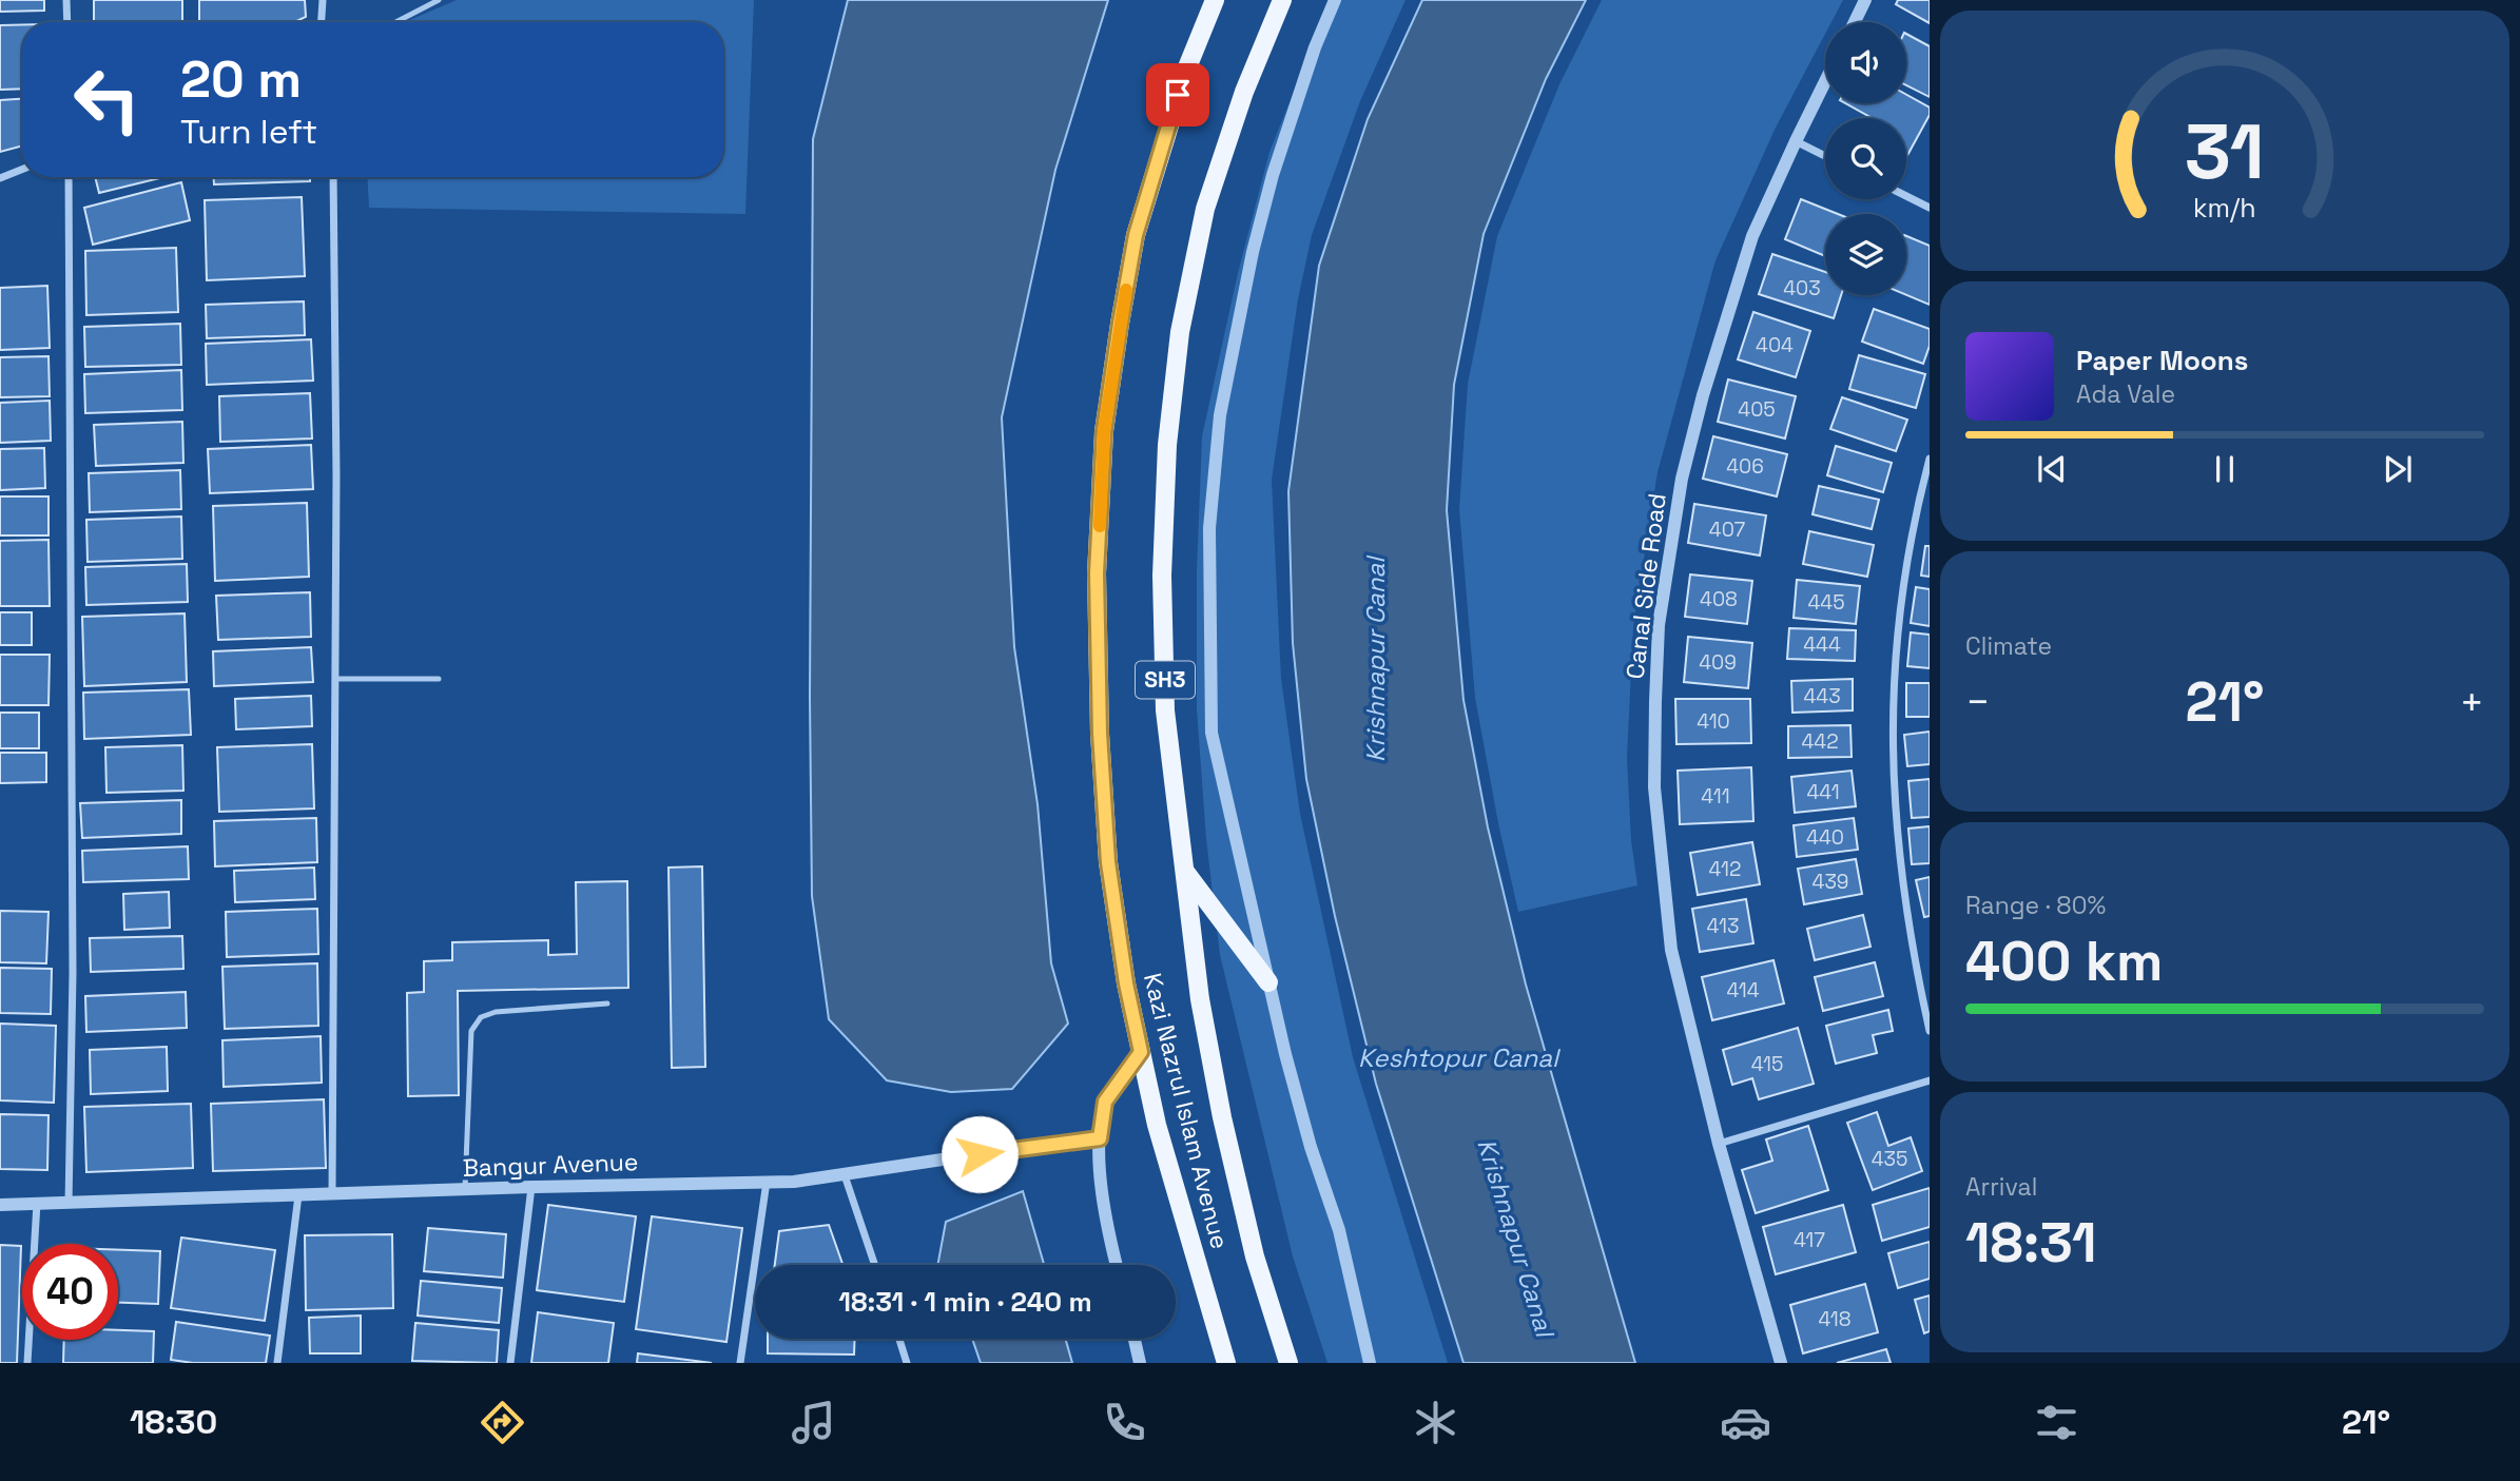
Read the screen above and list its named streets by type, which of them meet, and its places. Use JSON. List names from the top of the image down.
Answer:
{
  "streets": {
    "main road": ["SH3", "Kazi Nazrul Islam Avenue"],
    "street": ["Canal Side Road", "Bangur Avenue"]
  },
  "water": ["Krishnapur Canal", "Keshtopur Canal"],
  "house_numbers": [
    "403",
    "404",
    "405",
    "406",
    "407",
    "408",
    "445",
    "444",
    "409",
    "443",
    "410",
    "442",
    "441",
    "411",
    "440",
    "412",
    "439",
    "413",
    "414",
    "415",
    "435",
    "417",
    "418"
  ],
  "page": {
    "turn": ["20 m", "Turn left"],
    "song": ["Paper Moons", "Ada Vale"],
    "tile": [
      "Climate",
      ["Range · 80%", "400 km"],
      ["Arrival", "18:31"]
    ],
    "heat": ["−", "21°", "+"],
    "limit": "40",
    "trip": "18:31 · 1 min · 240 m",
    "tabs": ["18:30", "21°"],
    "gauge": ["31", "km/h"]
  }
}
